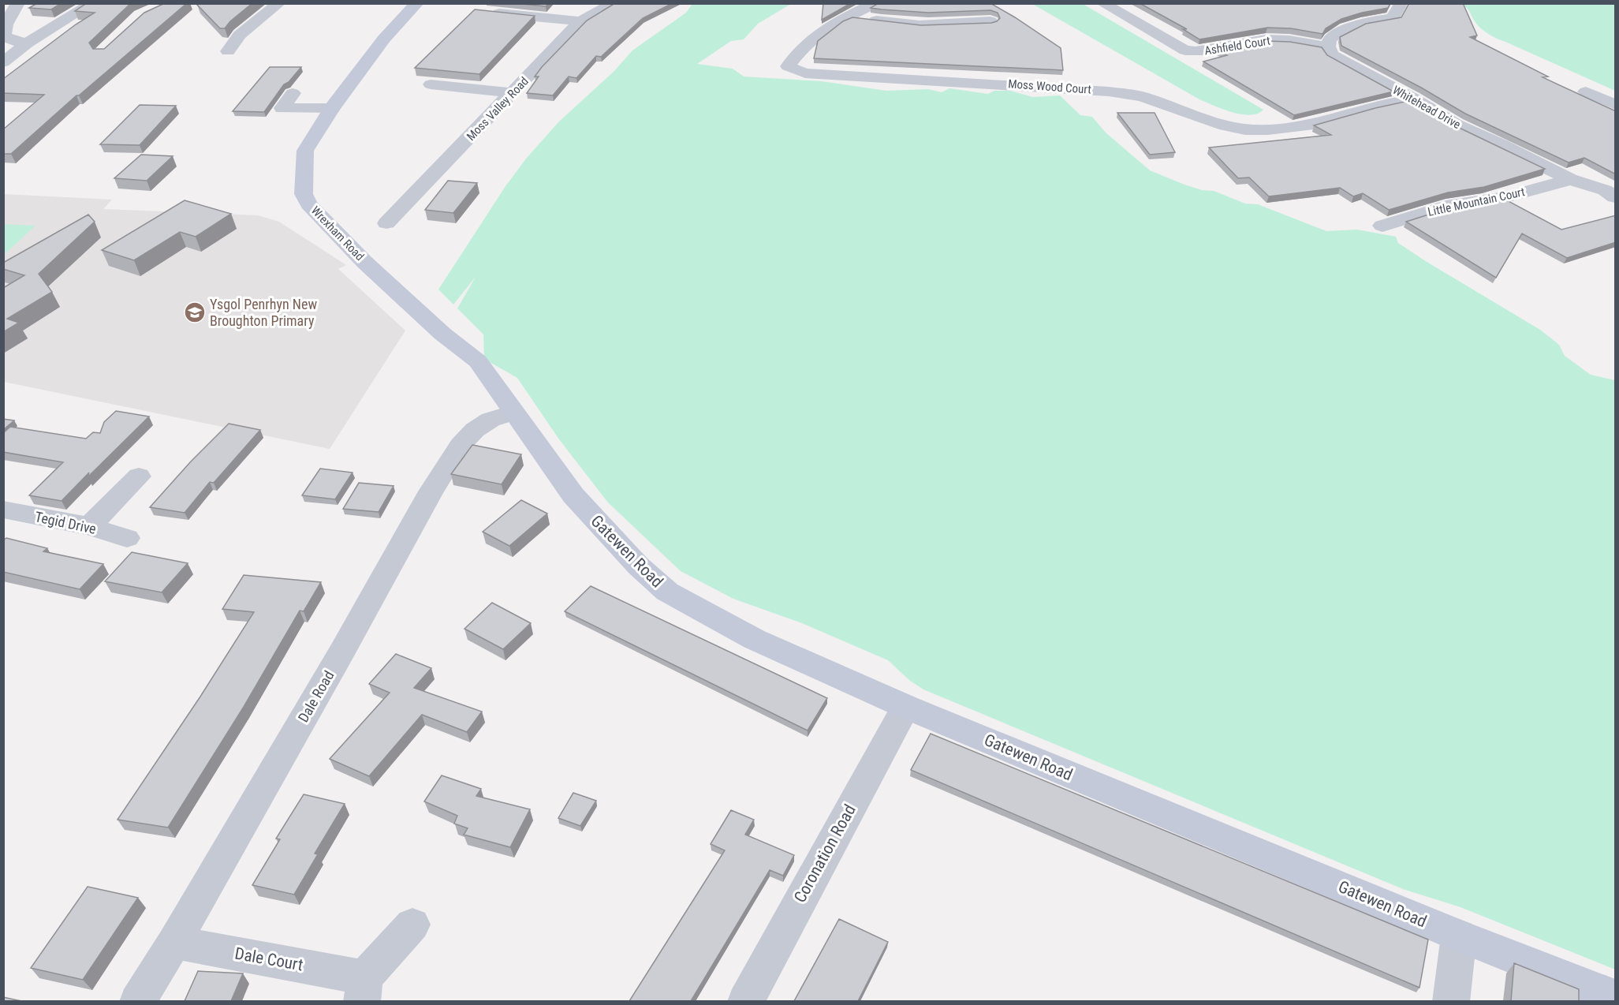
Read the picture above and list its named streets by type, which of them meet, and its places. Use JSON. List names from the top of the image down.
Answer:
{
  "streets": {
    "main road": ["Wrexham Road", "Gatewen Road"],
    "street": [
      "Ashfield Court",
      "Moss Wood Court",
      "Whitehead Drive",
      "Moss Valley Road",
      "Little Mountain Court",
      "Tegid Drive",
      "Dale Road",
      "Coronation Road",
      "Dale Court"
    ]
  },
  "crossings": [
    ["Ashfield Court", "Whitehead Drive"],
    ["Moss Wood Court", "Whitehead Drive"],
    ["Whitehead Drive", "Little Mountain Court"],
    ["Wrexham Road", "Gatewen Road"],
    ["Wrexham Road", "Dale Road"],
    ["Gatewen Road", "Dale Road"],
    ["Gatewen Road", "Coronation Road"],
    ["Dale Road", "Dale Court"]
  ],
  "places": {
    "school or university": ["Ysgol Penrhyn New Broughton Primary"]
  }
}
